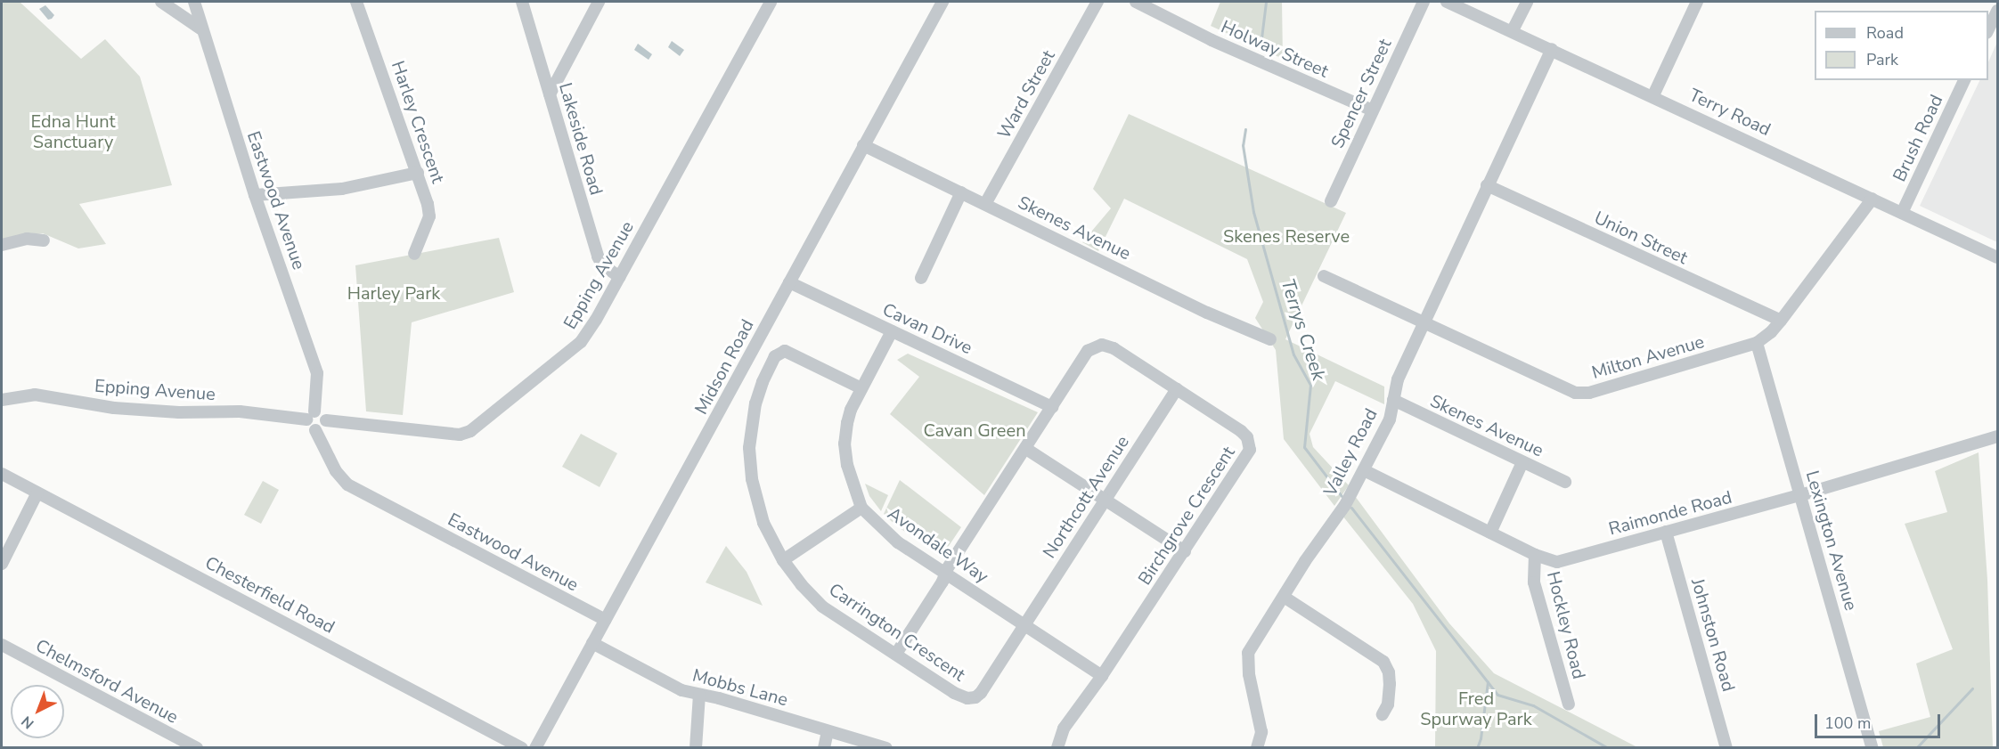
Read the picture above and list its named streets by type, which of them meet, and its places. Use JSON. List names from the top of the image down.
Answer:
{
  "streets": {
    "street": [
      "Holway Street",
      "Spencer Street",
      "Ward Street",
      "Terry Road",
      "Harley Crescent",
      "Brush Road",
      "Lakeside Road",
      "Eastwood Avenue",
      "Skenes Avenue",
      "Union Street",
      "Epping Avenue",
      "Cavan Drive",
      "Milton Avenue",
      "Midson Road",
      "Valley Road",
      "Northcott Avenue",
      "Raimonde Road",
      "Birchgrove Crescent",
      "Lexington Avenue",
      "Avondale Way",
      "Chesterfield Road",
      "Hockley Road",
      "Carrington Crescent",
      "Johnston Road",
      "Chelmsford Avenue",
      "Mobbs Lane"
    ]
  },
  "crossings": [
    ["Holway Street", "Spencer Street"],
    ["Ward Street", "Skenes Avenue"],
    ["Terry Road", "Brush Road"],
    ["Terry Road", "Milton Avenue"],
    ["Terry Road", "Valley Road"],
    ["Lakeside Road", "Epping Avenue"],
    ["Eastwood Avenue", "Epping Avenue"],
    ["Eastwood Avenue", "Midson Road"],
    ["Skenes Avenue", "Midson Road"],
    ["Skenes Avenue", "Valley Road"],
    ["Union Street", "Milton Avenue"],
    ["Union Street", "Valley Road"],
    ["Cavan Drive", "Midson Road"],
    ["Cavan Drive", "Birchgrove Crescent"],
    ["Cavan Drive", "Avondale Way"],
    ["Milton Avenue", "Valley Road"],
    ["Milton Avenue", "Lexington Avenue"],
    ["Midson Road", "Mobbs Lane"],
    ["Valley Road", "Raimonde Road"],
    ["Northcott Avenue", "Birchgrove Crescent"],
    ["Northcott Avenue", "Avondale Way"],
    ["Northcott Avenue", "Carrington Crescent"],
    ["Raimonde Road", "Lexington Avenue"],
    ["Raimonde Road", "Hockley Road"],
    ["Raimonde Road", "Johnston Road"],
    ["Birchgrove Crescent", "Avondale Way"],
    ["Birchgrove Crescent", "Carrington Crescent"],
    ["Avondale Way", "Carrington Crescent"]
  ],
  "water": ["Terrys Creek"],
  "parks": [
    "Edna Hunt Sanctuary",
    "Skenes Reserve",
    "Harley Park",
    "Cavan Green",
    "Fred Spurway Park"
  ],
  "legend": ["Road", "Park"],
  "scale_bar": "100 m",
  "north": "bottom left"
}
